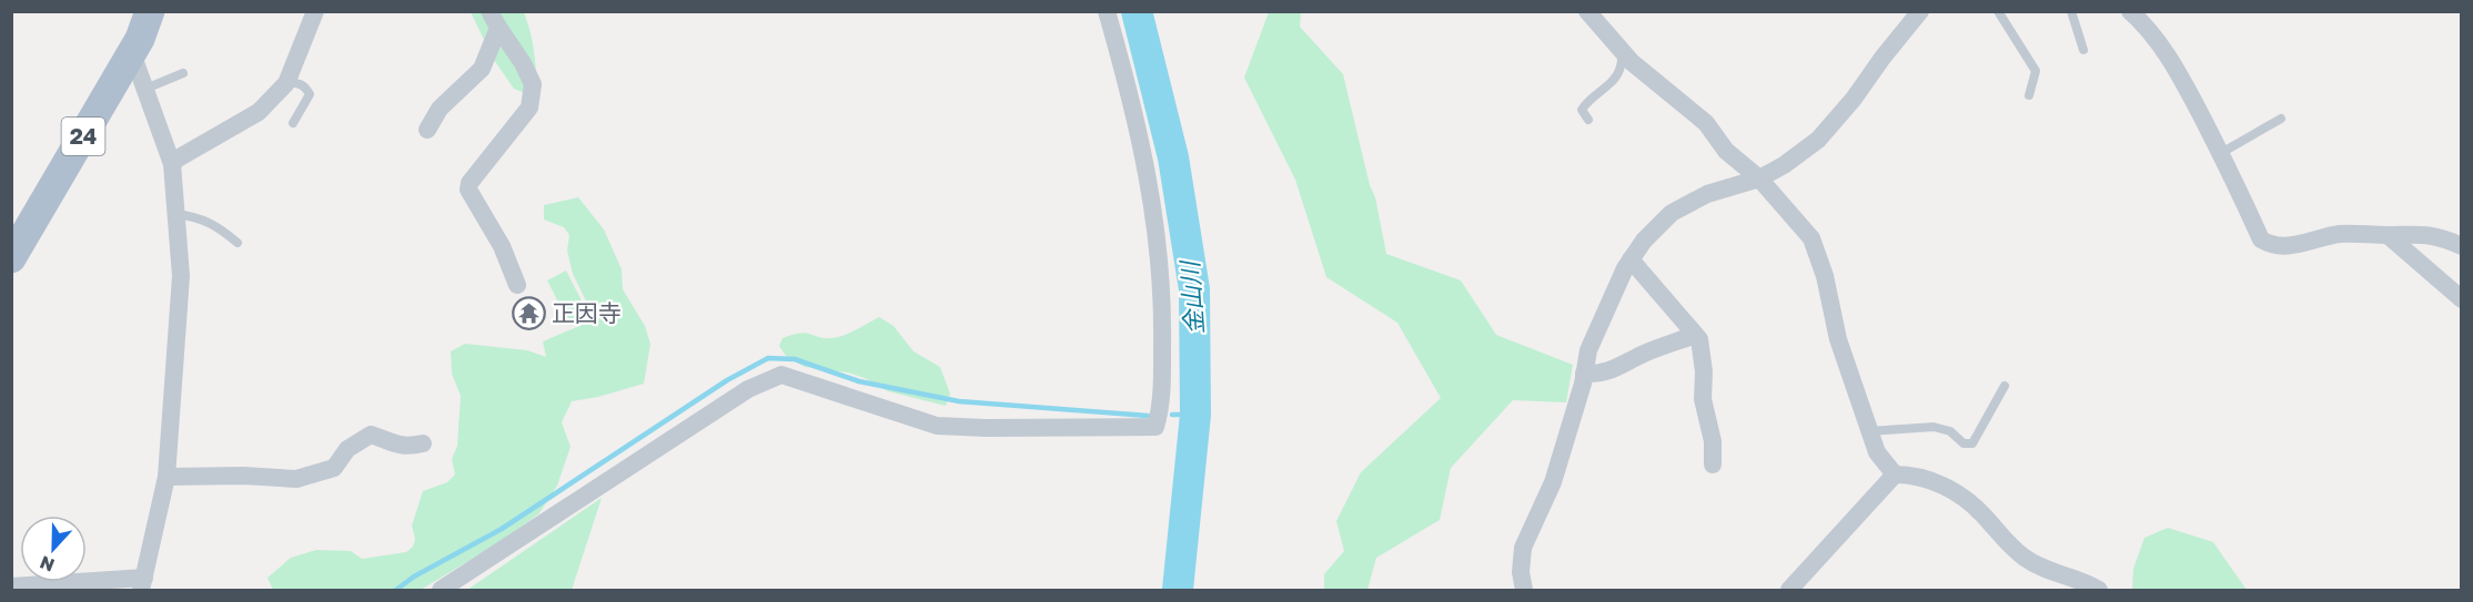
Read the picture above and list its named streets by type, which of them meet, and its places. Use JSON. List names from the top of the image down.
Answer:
{
  "streets": {
    "main road": ["24"]
  },
  "water": ["金山川"],
  "places": {
    "temple": ["正因寺"]
  },
  "north": "bottom"
}
